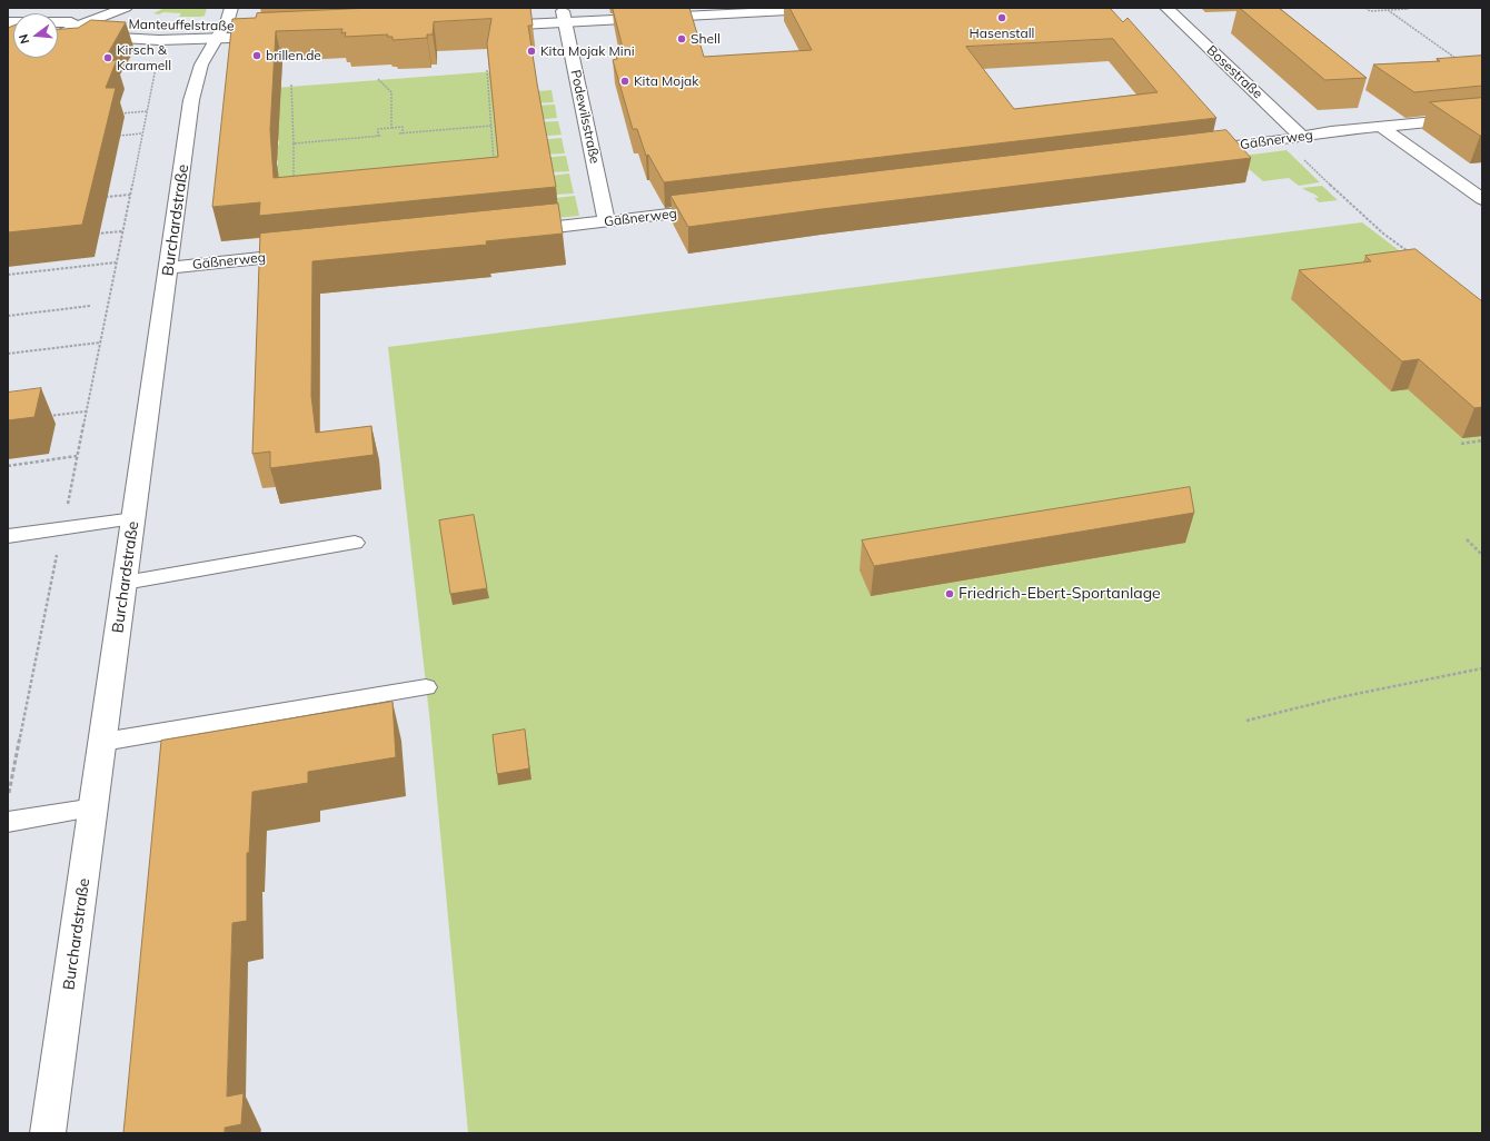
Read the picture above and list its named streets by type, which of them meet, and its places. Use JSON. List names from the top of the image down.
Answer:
{
  "streets": {
    "street": [
      "Manteuffelstraße",
      "Bosestraße",
      "Podewilsstraße",
      "Gäßnerweg",
      "Burchardstraße"
    ]
  },
  "crossings": [
    ["Manteuffelstraße", "Burchardstraße"],
    ["Bosestraße", "Gäßnerweg"],
    ["Podewilsstraße", "Gäßnerweg"],
    ["Gäßnerweg", "Burchardstraße"]
  ],
  "places": [
    "Hasenstall",
    "Shell",
    "Kita Mojak Mini",
    "brillen.de",
    "Kirsch & Karamell",
    "Kita Mojak",
    "Friedrich-Ebert-Sportanlage"
  ],
  "north": "left"
}
